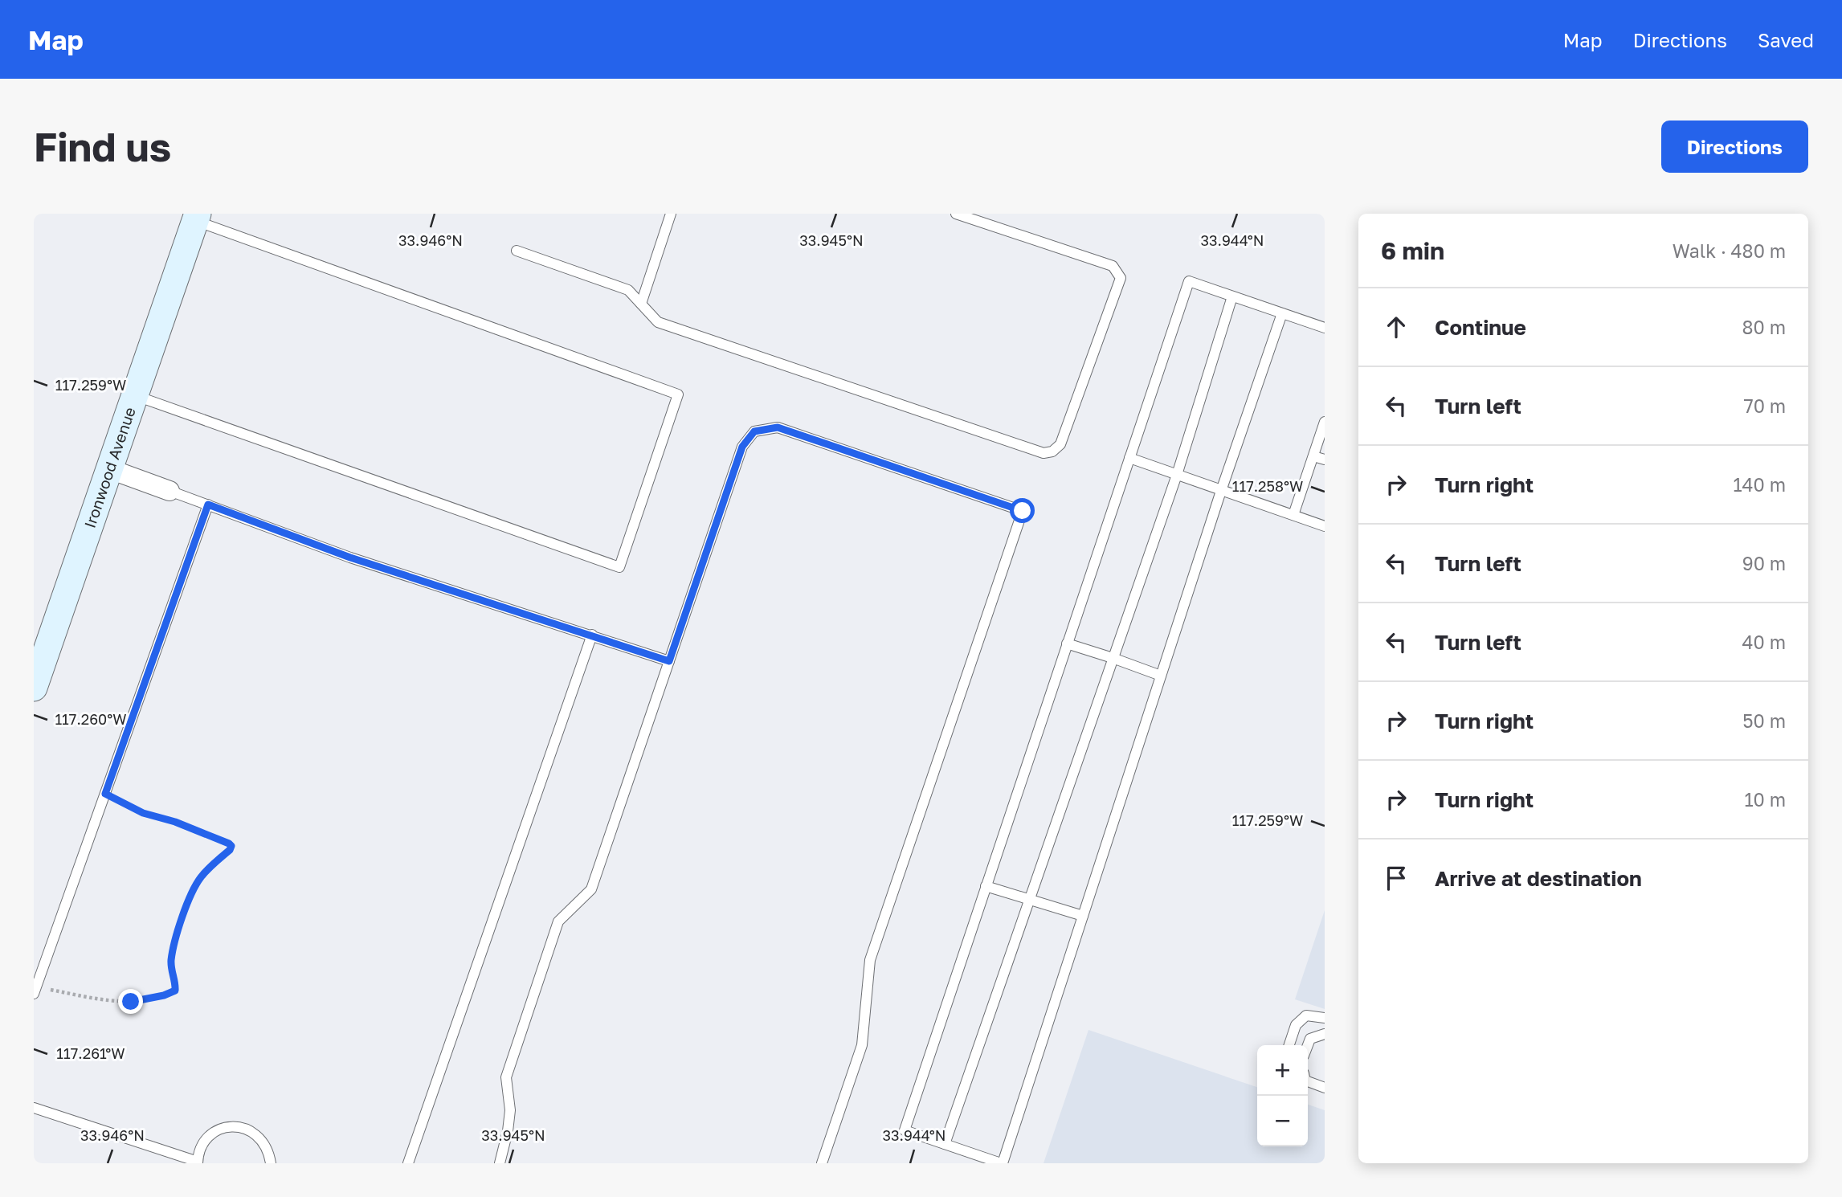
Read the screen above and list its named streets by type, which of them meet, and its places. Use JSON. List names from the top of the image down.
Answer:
{
  "streets": {
    "main road": ["Ironwood Avenue"]
  },
  "page": {
    "header": "Map",
    "nav": ["Map", "Directions", "Saved"],
    "buttons": "Directions",
    "title": "Find us",
    "heading": ["6 min", "Walk · 480 m"],
    "list": [
      ["Continue", "80 m"],
      ["Turn left", "70 m"],
      ["Turn right", "140 m"],
      ["Turn left", "90 m"],
      ["Turn left", "40 m"],
      ["Turn right", "50 m"],
      ["Turn right", "10 m"],
      "Arrive at destination"
    ],
    "map_buttons": ["+", "−"]
  },
  "coordinates": [
    "33.946°N",
    "33.945°N",
    "33.944°N",
    "117.259°W",
    "117.258°W",
    "117.260°W",
    "117.261°W"
  ]
}
